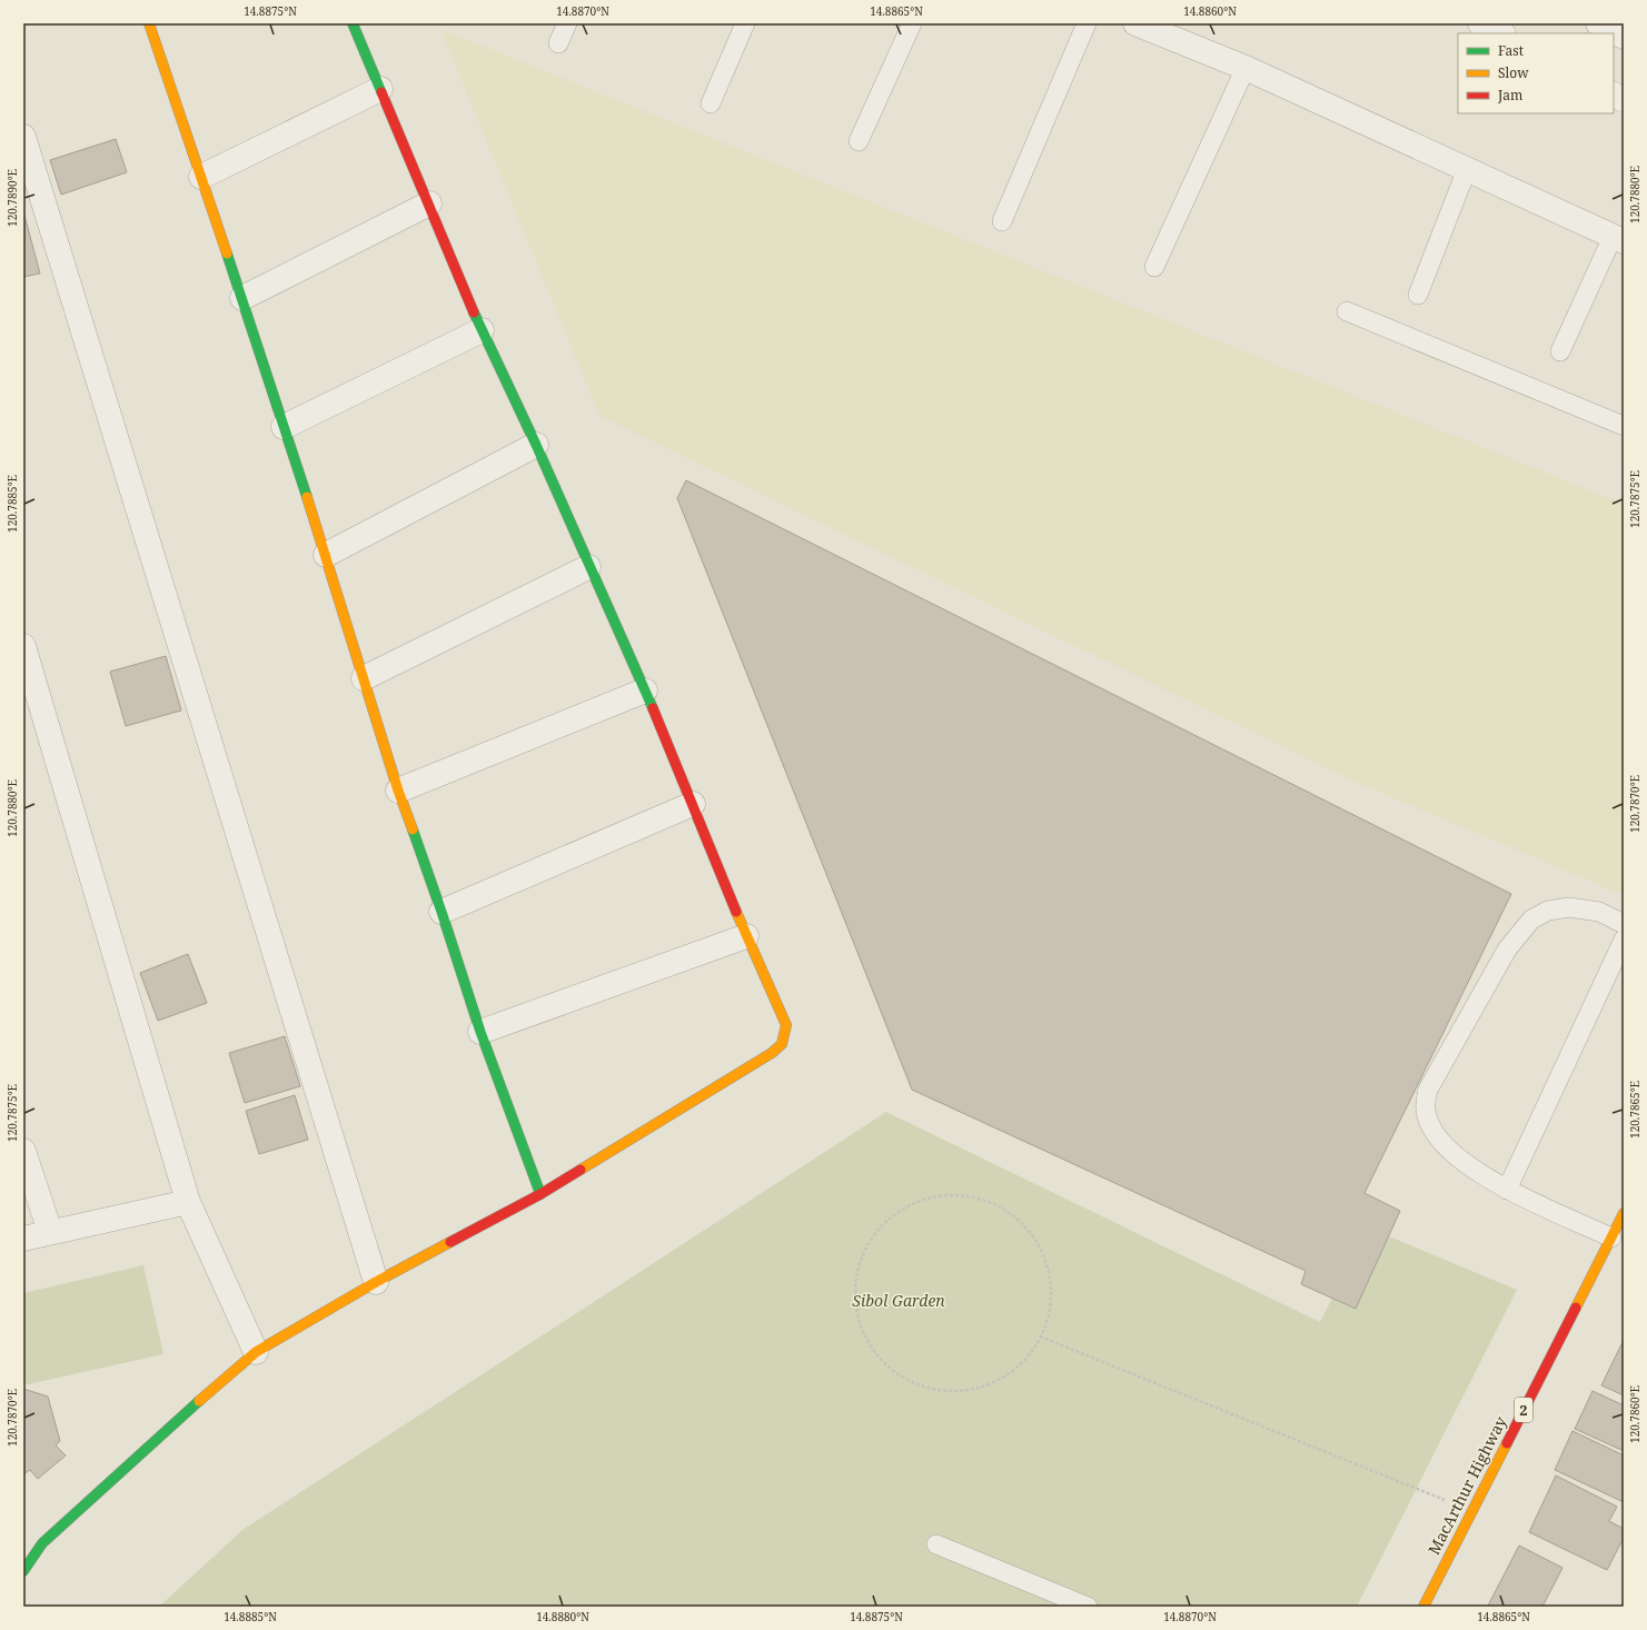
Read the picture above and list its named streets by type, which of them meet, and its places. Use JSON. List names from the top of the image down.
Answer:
{
  "streets": {
    "main road": ["2", "MacArthur Highway"]
  },
  "parks": ["Sibol Garden"],
  "legend": ["Fast", "Slow", "Jam"],
  "coordinates": [
    "14.8875°N",
    "14.8870°N",
    "14.8865°N",
    "14.8860°N",
    "120.7880°E",
    "120.7890°E",
    "120.7875°E",
    "120.7885°E",
    "120.7870°E",
    "120.7865°E",
    "120.7860°E",
    "14.8885°N",
    "14.8880°N"
  ]
}
